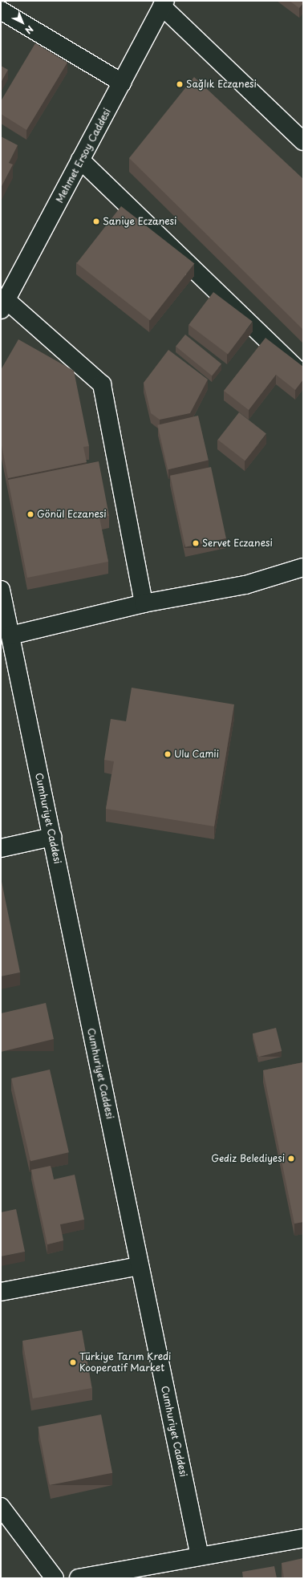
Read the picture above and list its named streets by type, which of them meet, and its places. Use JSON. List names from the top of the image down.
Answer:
{
  "streets": {
    "street": ["Mehmet Ersoy Caddesi", "Cumhuriyet Caddesi"]
  },
  "places": [
    "Sağlık Eczanesi",
    "Saniye Eczanesi",
    "Gönül Eczanesi",
    "Servet Eczanesi",
    "Ulu Camii",
    "Gediz Belediyesi",
    "Türkiye Tarım Kredi Kooperatif Market"
  ],
  "north": "bottom right"
}
